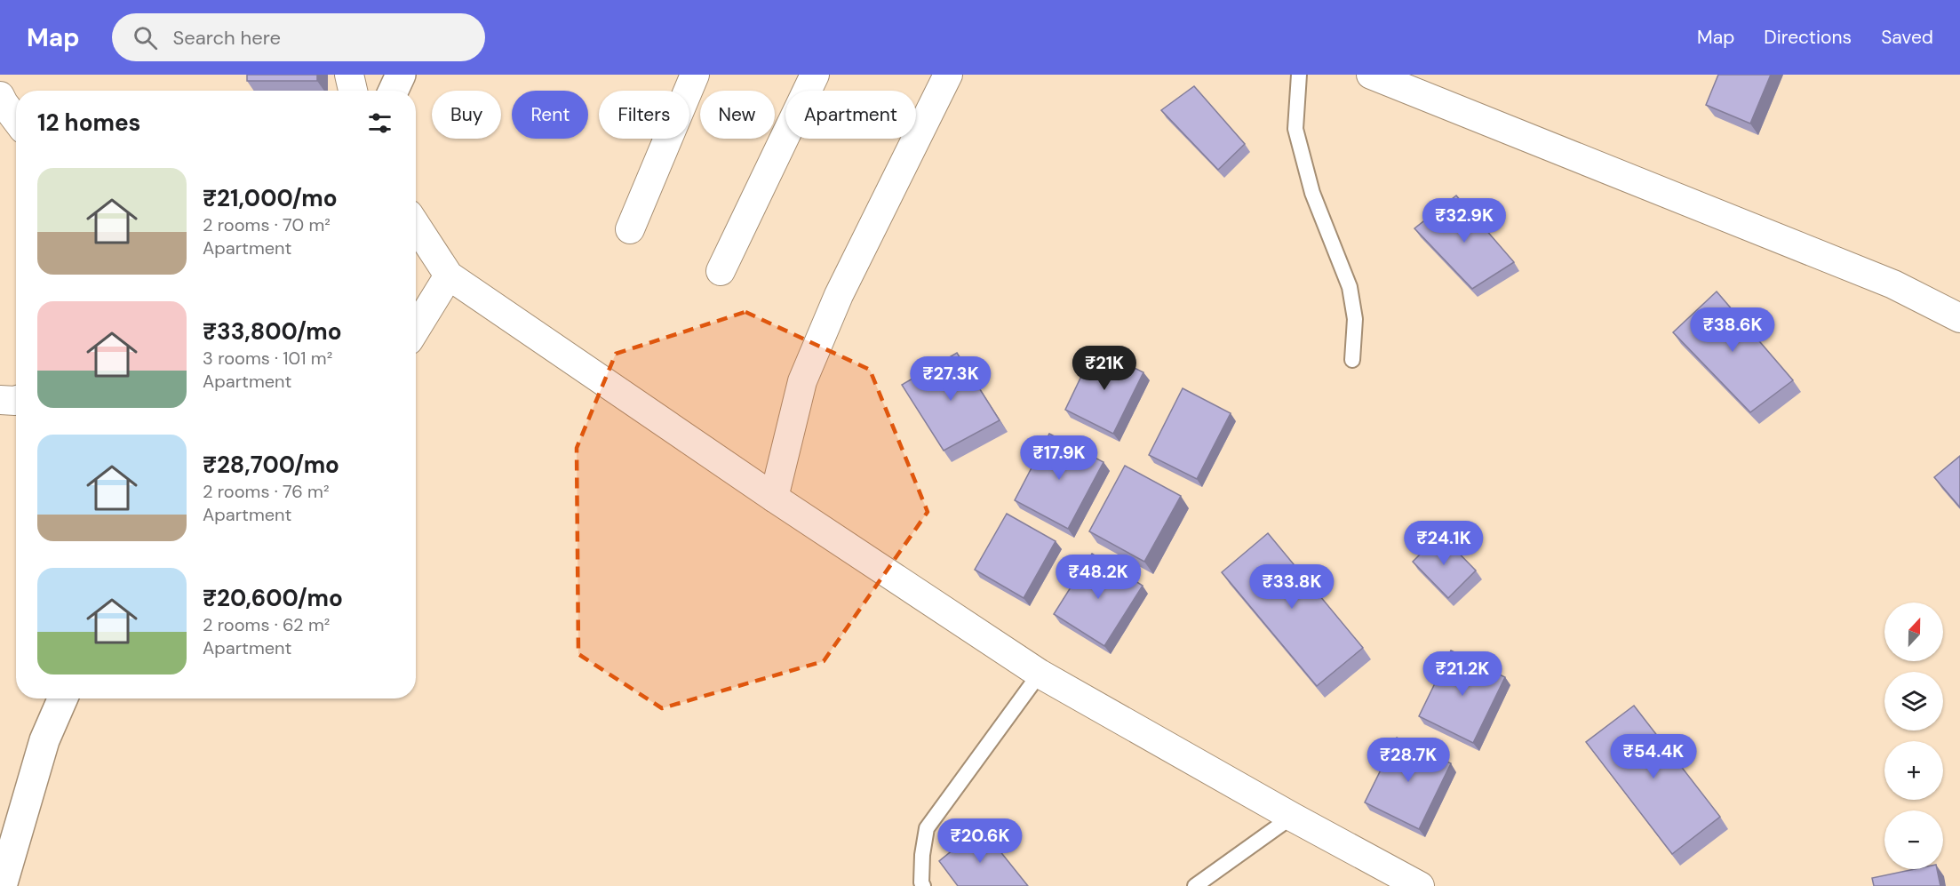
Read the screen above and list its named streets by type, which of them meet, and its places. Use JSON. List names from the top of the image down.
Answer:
{
  "north": "top",
  "page": {
    "header": "Map",
    "search": "Search here",
    "nav": ["Map", "Directions", "Saved"],
    "chip": [
      "Buy",
      "Rent",
      "Filters",
      "New",
      "Apartment"
    ],
    "heading": "12 homes",
    "list": [
      {
        "name": "₹21,000/mo",
        "note": "2 rooms · 70 m² · Apartment"
      },
      {
        "name": "₹33,800/mo",
        "note": "3 rooms · 101 m² · Apartment"
      },
      {
        "name": "₹28,700/mo",
        "note": "2 rooms · 76 m² · Apartment"
      },
      {
        "name": "₹20,600/mo",
        "note": "2 rooms · 62 m² · Apartment"
      }
    ],
    "price": [
      "₹32.9K",
      "₹38.6K",
      "₹21K",
      "₹27.3K",
      "₹17.9K",
      "₹24.1K",
      "₹48.2K",
      "₹33.8K",
      "₹21.2K",
      "₹54.4K",
      "₹28.7K",
      "₹20.6K"
    ],
    "map_buttons": ["+", "−"]
  }
}
